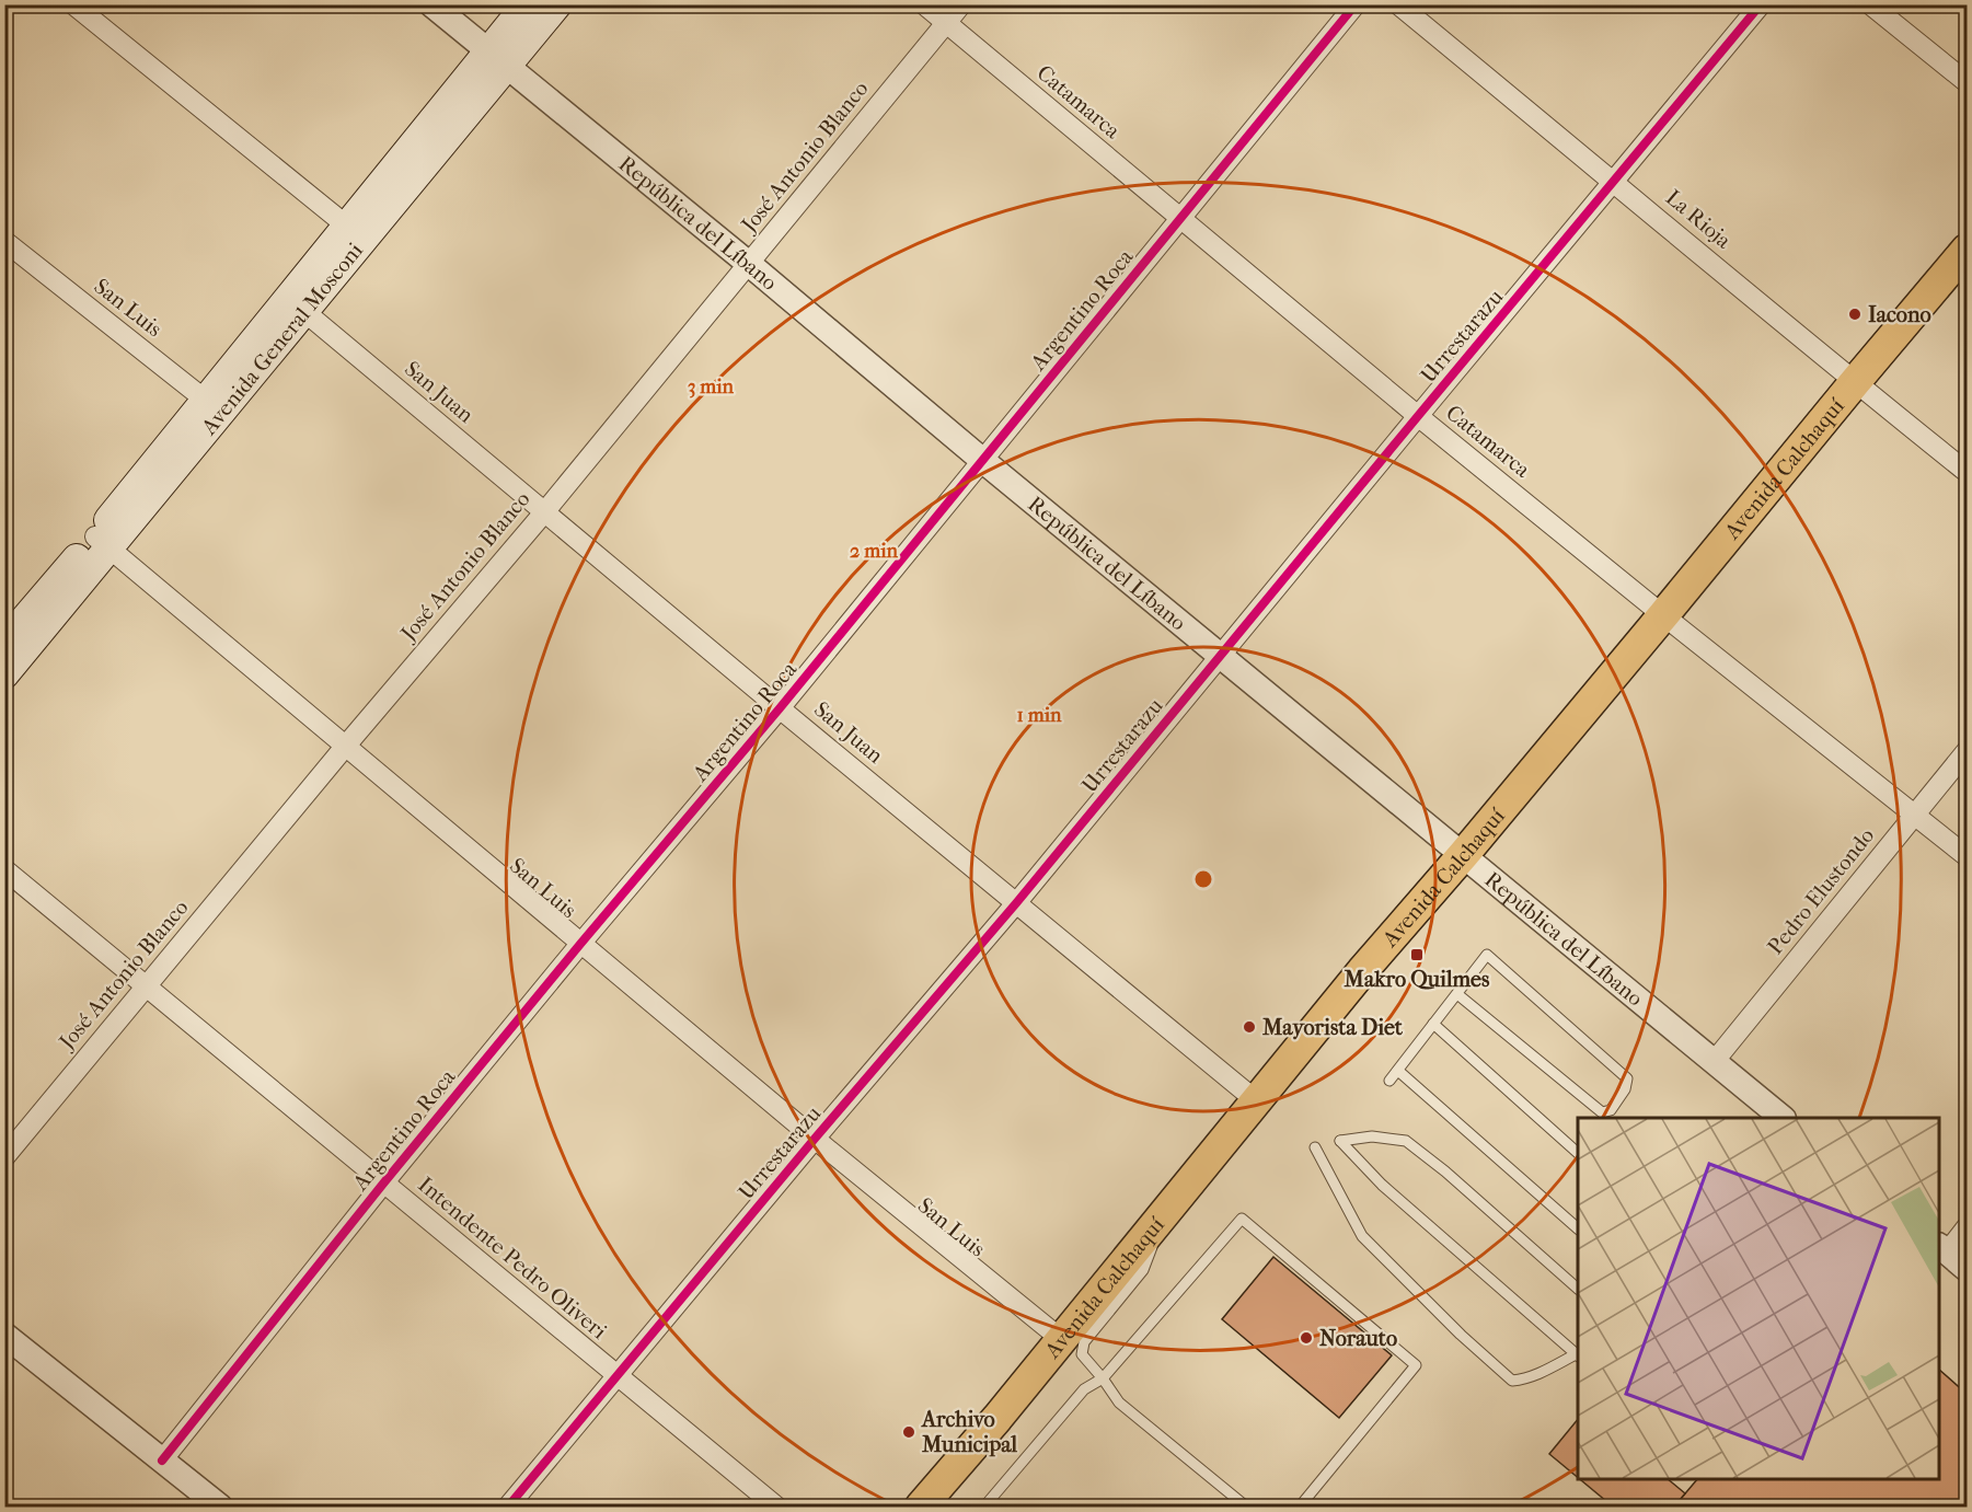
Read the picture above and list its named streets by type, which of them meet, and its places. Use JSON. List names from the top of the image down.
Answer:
{
  "streets": {
    "main road": ["Avenida General Mosconi", "Avenida Calchaquí"],
    "street": [
      "Catamarca",
      "José Antonio Blanco",
      "La Rioja",
      "República del Líbano",
      "San Luis",
      "Argentino Roca",
      "Urrestarazu",
      "San Juan",
      "Pedro Elustondo",
      "Intendente Pedro Oliveri"
    ]
  },
  "crossings": [
    ["Catamarca", "José Antonio Blanco"],
    ["Catamarca", "Argentino Roca"],
    ["Catamarca", "Urrestarazu"],
    ["Catamarca", "Avenida Calchaquí"],
    ["Catamarca", "Pedro Elustondo"],
    ["José Antonio Blanco", "República del Líbano"],
    ["José Antonio Blanco", "San Luis"],
    ["José Antonio Blanco", "San Juan"],
    ["José Antonio Blanco", "Intendente Pedro Oliveri"],
    ["La Rioja", "Urrestarazu"],
    ["La Rioja", "Avenida Calchaquí"],
    ["República del Líbano", "Argentino Roca"],
    ["República del Líbano", "Urrestarazu"],
    ["República del Líbano", "Avenida General Mosconi"],
    ["República del Líbano", "Avenida Calchaquí"],
    ["República del Líbano", "Pedro Elustondo"],
    ["San Luis", "Argentino Roca"],
    ["San Luis", "Urrestarazu"],
    ["San Luis", "Avenida General Mosconi"],
    ["San Luis", "Avenida Calchaquí"],
    ["Argentino Roca", "San Juan"],
    ["Argentino Roca", "Intendente Pedro Oliveri"],
    ["Urrestarazu", "San Juan"],
    ["Urrestarazu", "Intendente Pedro Oliveri"],
    ["Avenida General Mosconi", "San Juan"],
    ["San Juan", "Avenida Calchaquí"]
  ],
  "places": {
    "other": [
      "Iacono",
      "Mayorista Diet",
      "Norauto",
      "Archivo Municipal"
    ],
    "transit": ["Makro Quilmes"]
  },
  "rings": ["3 min", "2 min", "1 min"]
}
